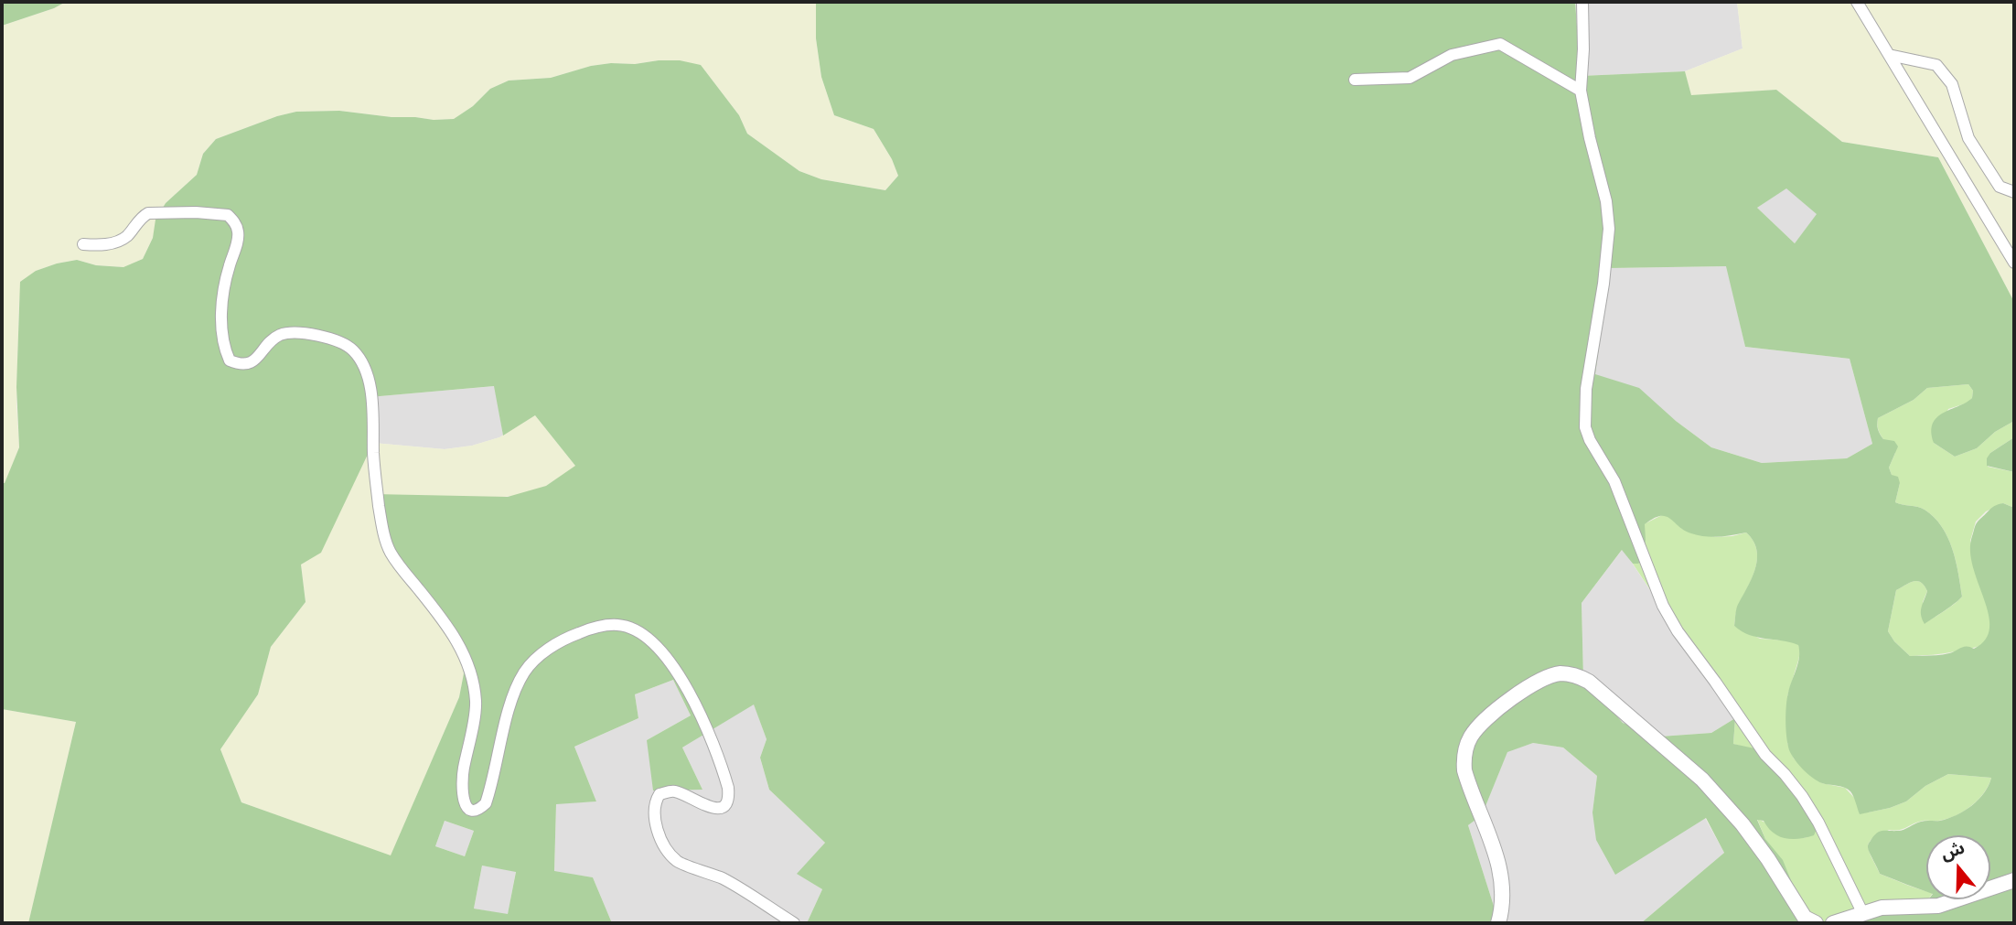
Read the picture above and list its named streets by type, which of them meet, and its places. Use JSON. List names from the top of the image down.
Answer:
{
  "north": "top"
}
